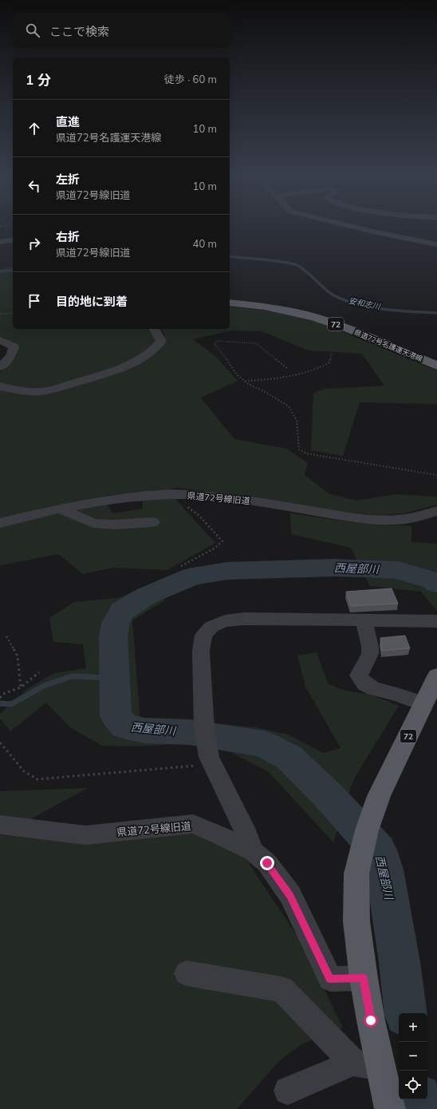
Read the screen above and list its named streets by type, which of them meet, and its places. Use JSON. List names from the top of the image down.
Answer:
{
  "streets": {
    "main road": ["72", "県道72号名護運天港線"],
    "street": ["県道72号線旧道"]
  },
  "crossings": [
    ["72", "県道72号線旧道"]
  ],
  "water": ["安和志川", "西屋部川"],
  "page": {
    "search": "ここで検索",
    "heading": ["1 分", "徒歩 · 60 m"],
    "list": [
      ["直進", "県道72号名護運天港線", "10 m"],
      ["左折", "県道72号線旧道", "10 m"],
      ["右折", "県道72号線旧道", "40 m"],
      "目的地に到着"
    ],
    "map_buttons": ["+", "−"]
  }
}
